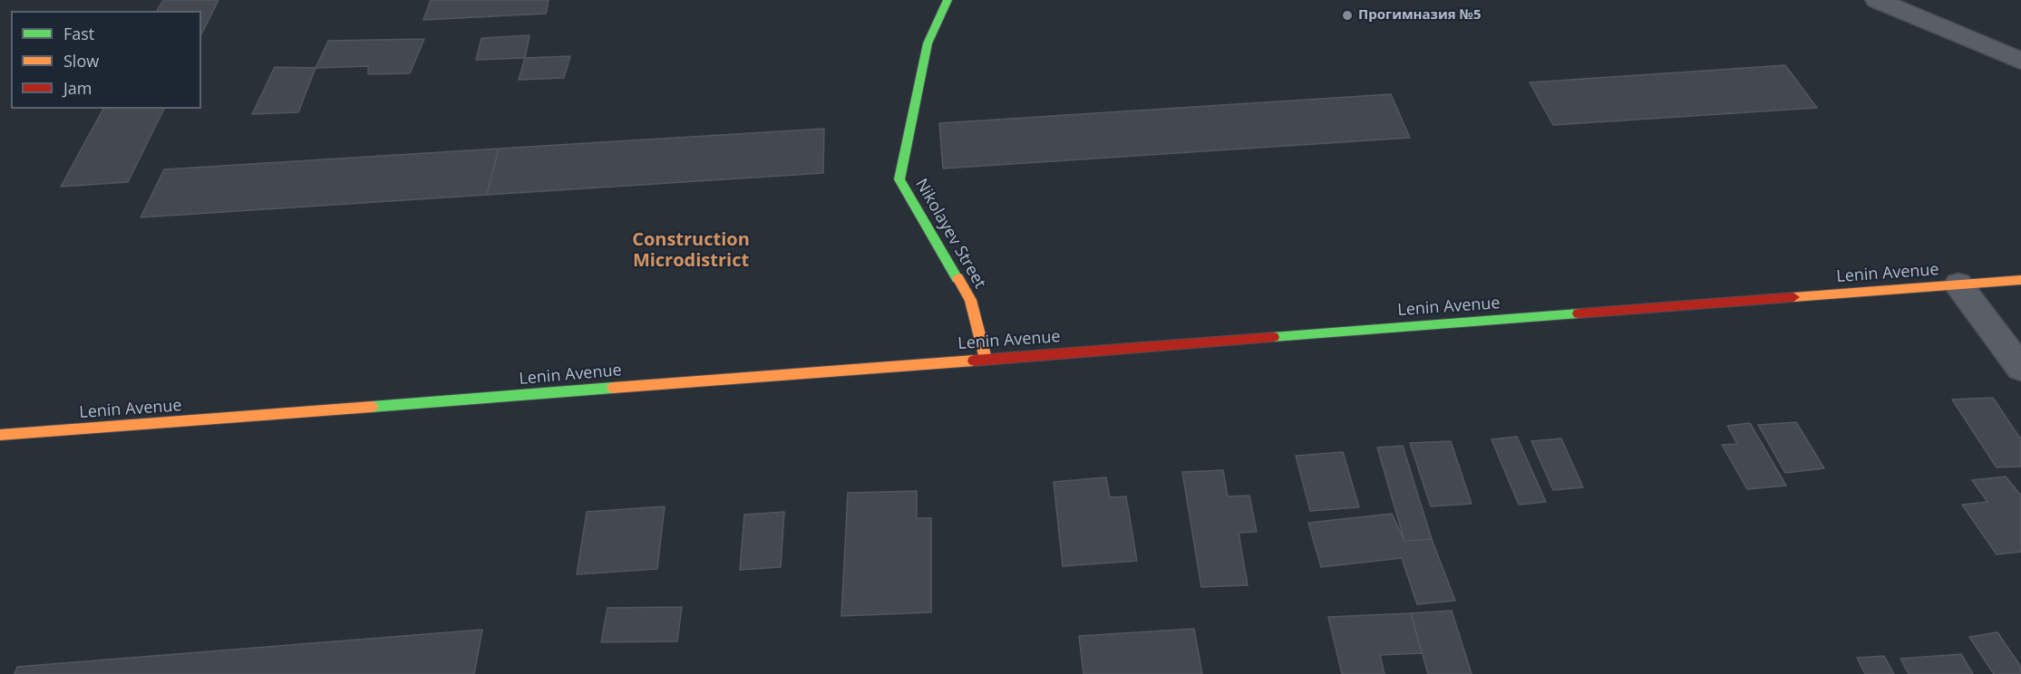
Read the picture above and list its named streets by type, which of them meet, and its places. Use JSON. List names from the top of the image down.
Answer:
{
  "streets": {
    "main road": ["Nikolayev Street", "Lenin Avenue"]
  },
  "crossings": [
    ["Nikolayev Street", "Lenin Avenue"]
  ],
  "districts": ["Construction Microdistrict"],
  "places": ["Прогимназия №5"],
  "legend": ["Fast", "Slow", "Jam"]
}
